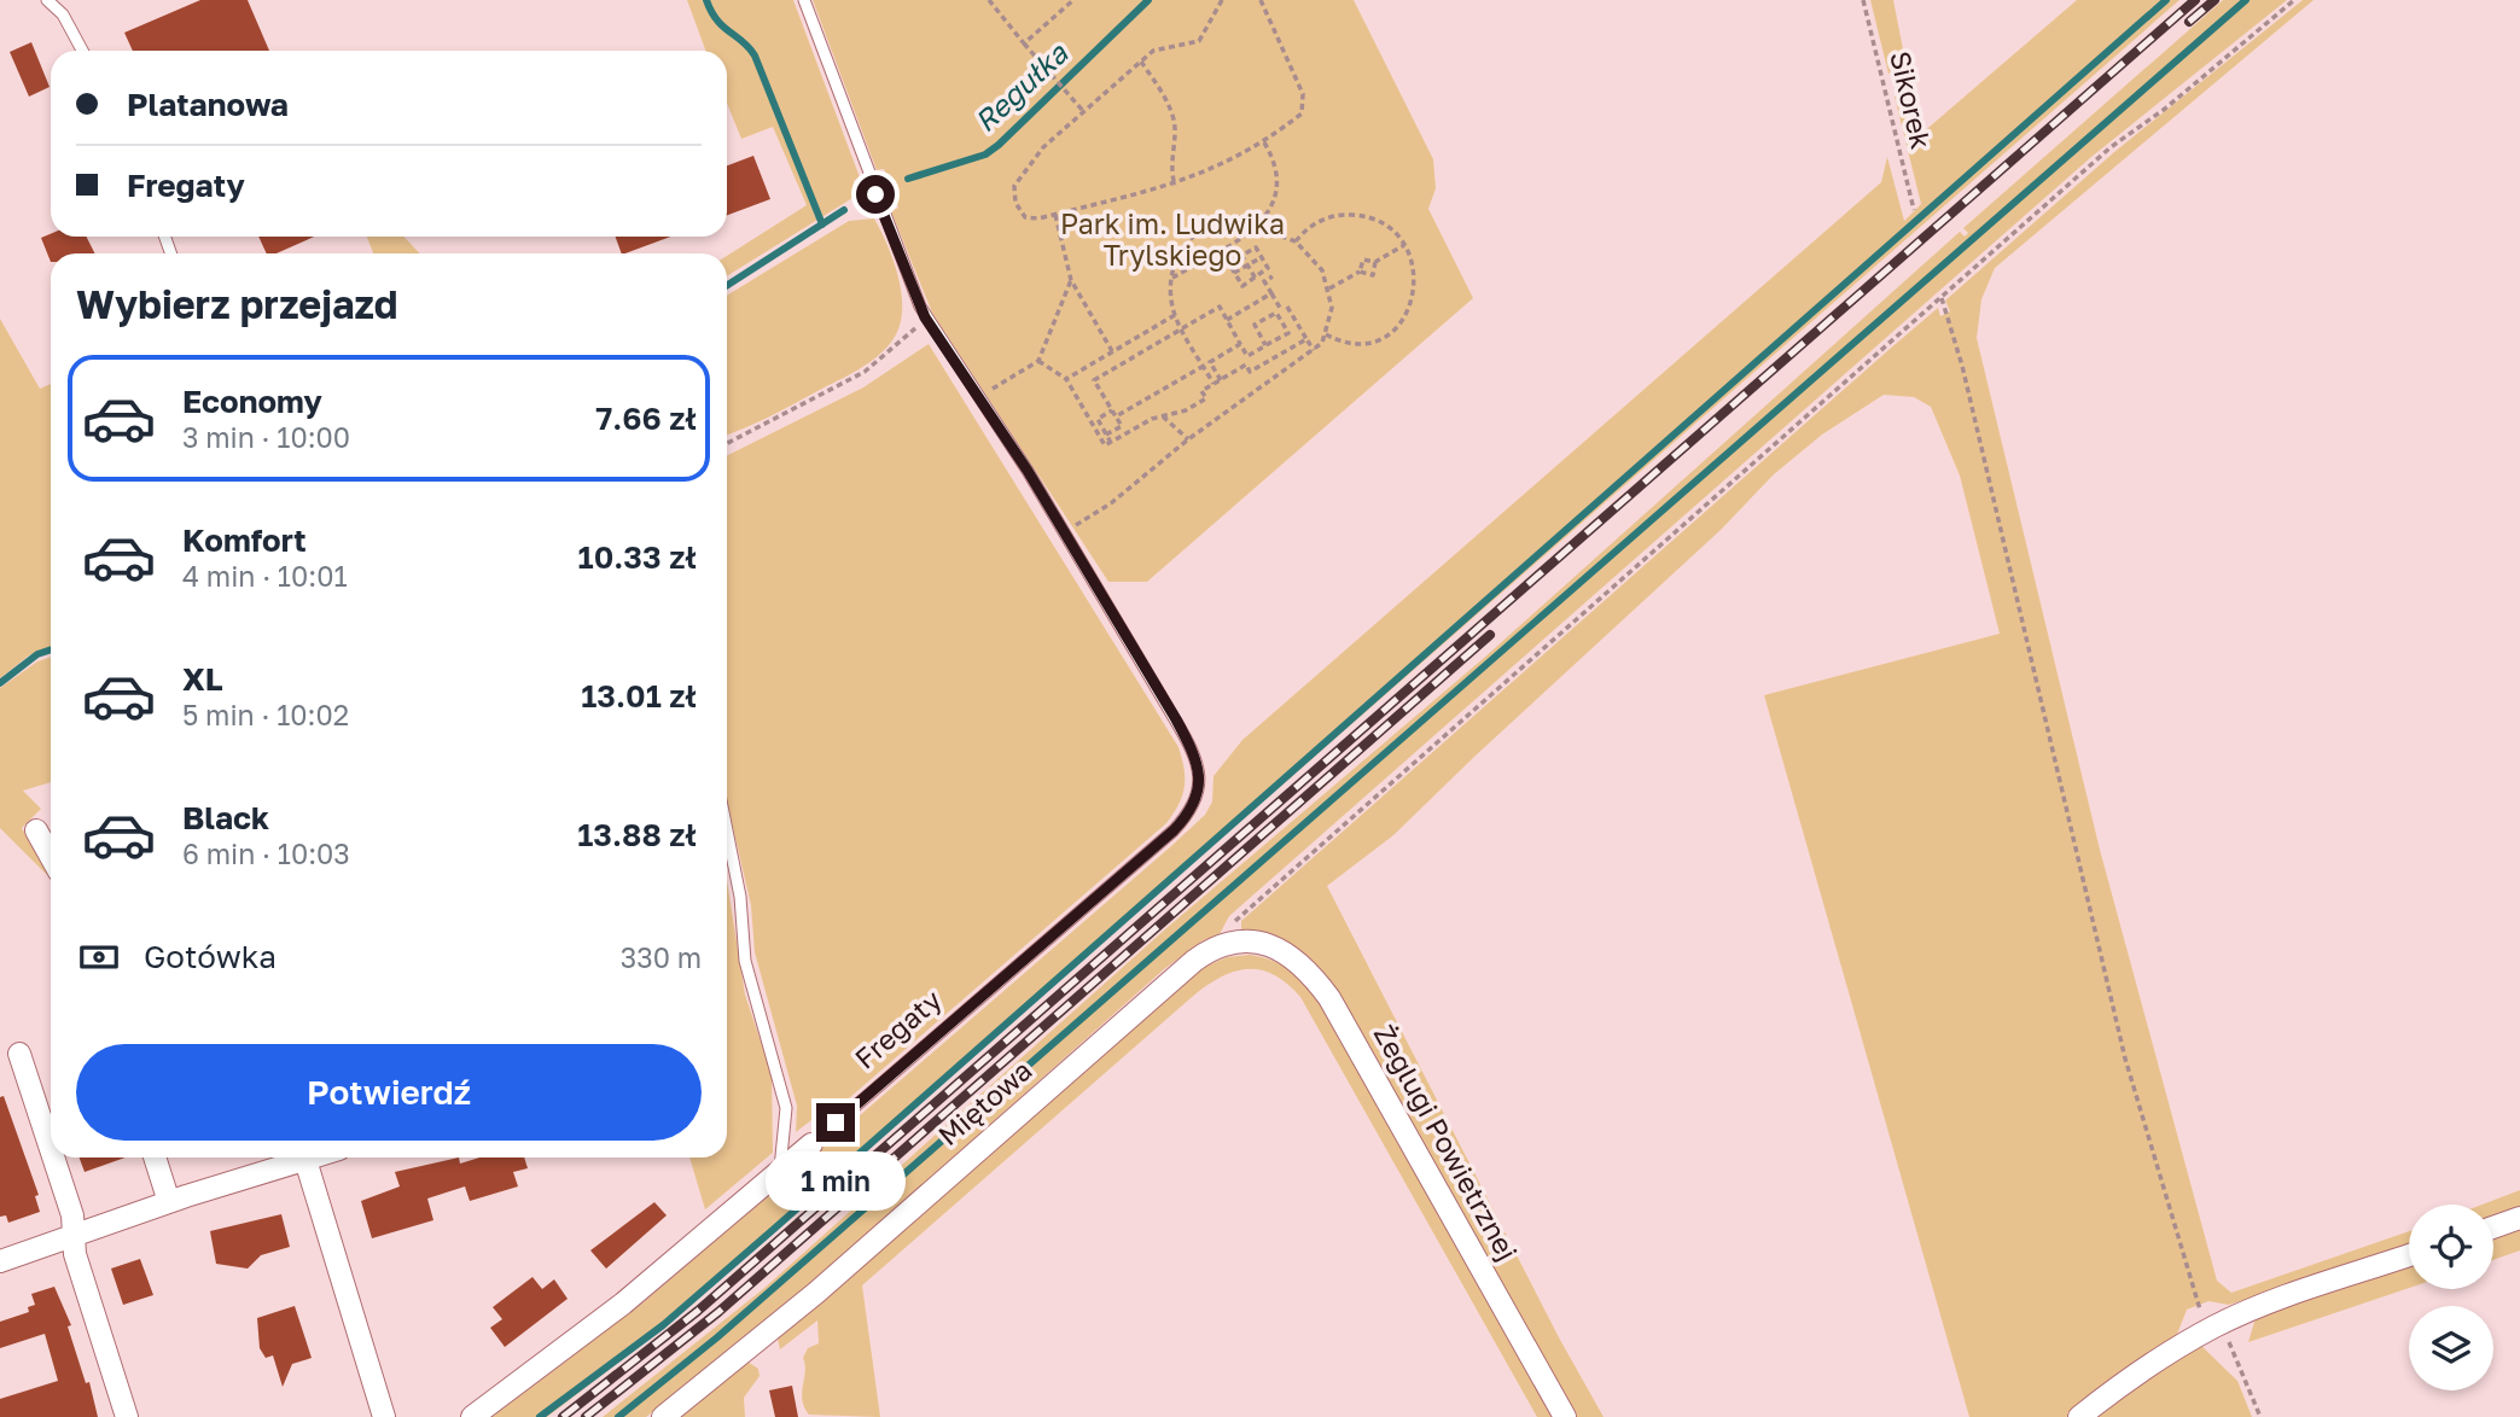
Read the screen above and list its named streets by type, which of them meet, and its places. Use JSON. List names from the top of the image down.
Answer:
{
  "streets": {
    "street": ["Fregaty", "Miętowa", "Żeglugi Powietrznej"],
    "path": ["Sikorek"]
  },
  "crossings": [
    ["Miętowa", "Żeglugi Powietrznej"]
  ],
  "water": ["Regułka"],
  "parks": ["Park im. Ludwika Trylskiego"],
  "page": {
    "banner": ["Platanowa", "Fregaty"],
    "heading": "Wybierz przejazd",
    "list": [
      {
        "name": "Economy",
        "note": "3 min · 10:00",
        "value": "7.66 zł"
      },
      {
        "name": "Komfort",
        "note": "4 min · 10:01",
        "value": "10.33 zł"
      },
      {
        "name": "XL",
        "note": "5 min · 10:02",
        "value": "13.01 zł"
      },
      {
        "name": "Black",
        "note": "6 min · 10:03",
        "value": "13.88 zł"
      }
    ],
    "pay": ["Gotówka", "330 m"],
    "buttons": "Potwierdź",
    "bubble": "1 min"
  }
}
